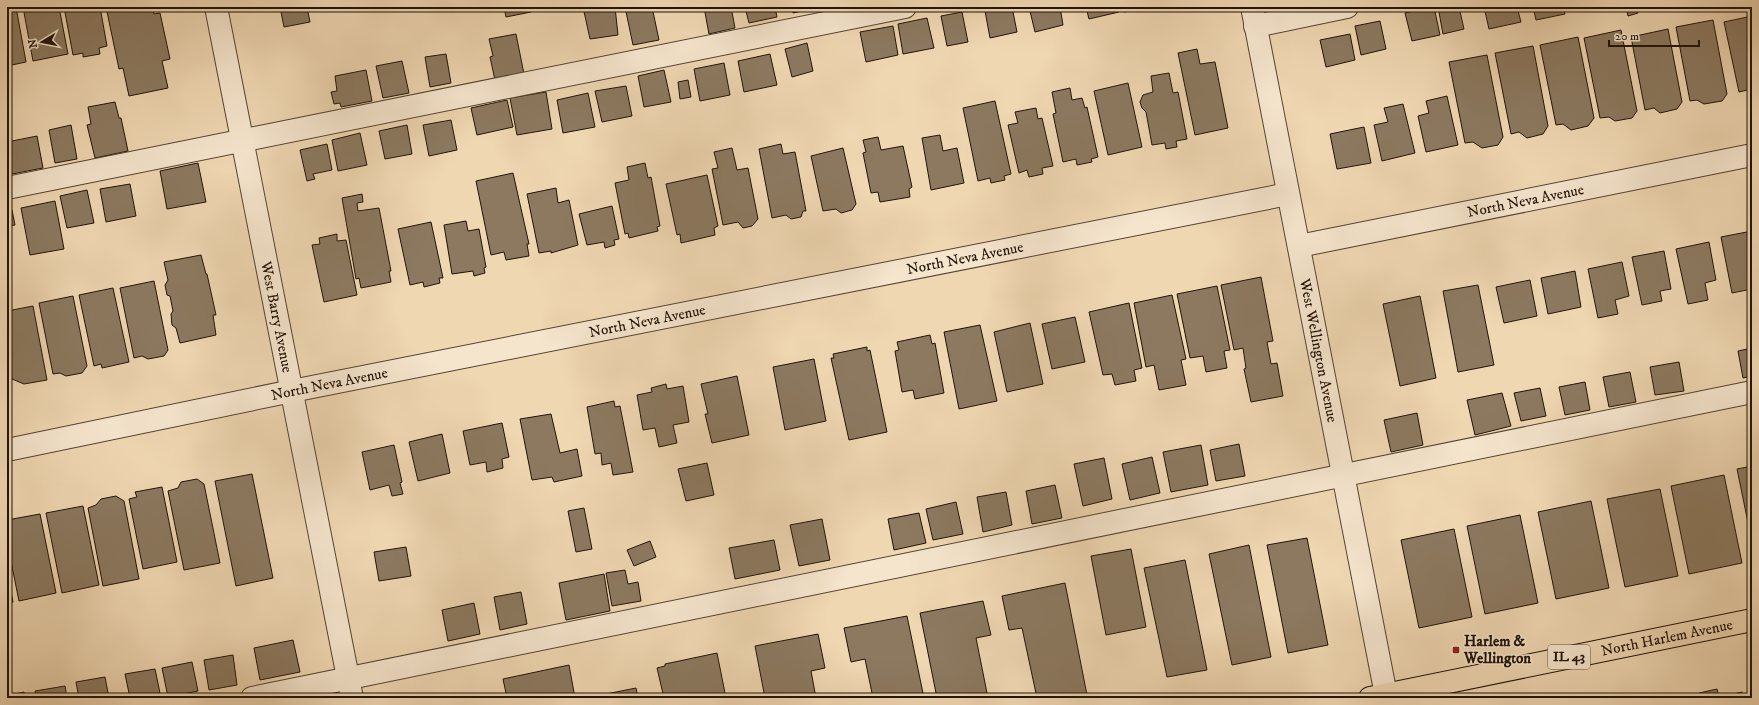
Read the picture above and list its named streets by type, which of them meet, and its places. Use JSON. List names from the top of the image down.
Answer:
{
  "streets": {
    "main road": ["North Harlem Avenue", "IL 43"],
    "street": ["North Neva Avenue", "West Barry Avenue", "West Wellington Avenue"]
  },
  "crossings": [
    ["North Neva Avenue", "West Barry Avenue"],
    ["North Neva Avenue", "West Wellington Avenue"],
    ["West Wellington Avenue", "North Harlem Avenue"]
  ],
  "places": {
    "transit": ["Harlem & Wellington"]
  },
  "scale_bar": "20 m",
  "north": "left"
}
